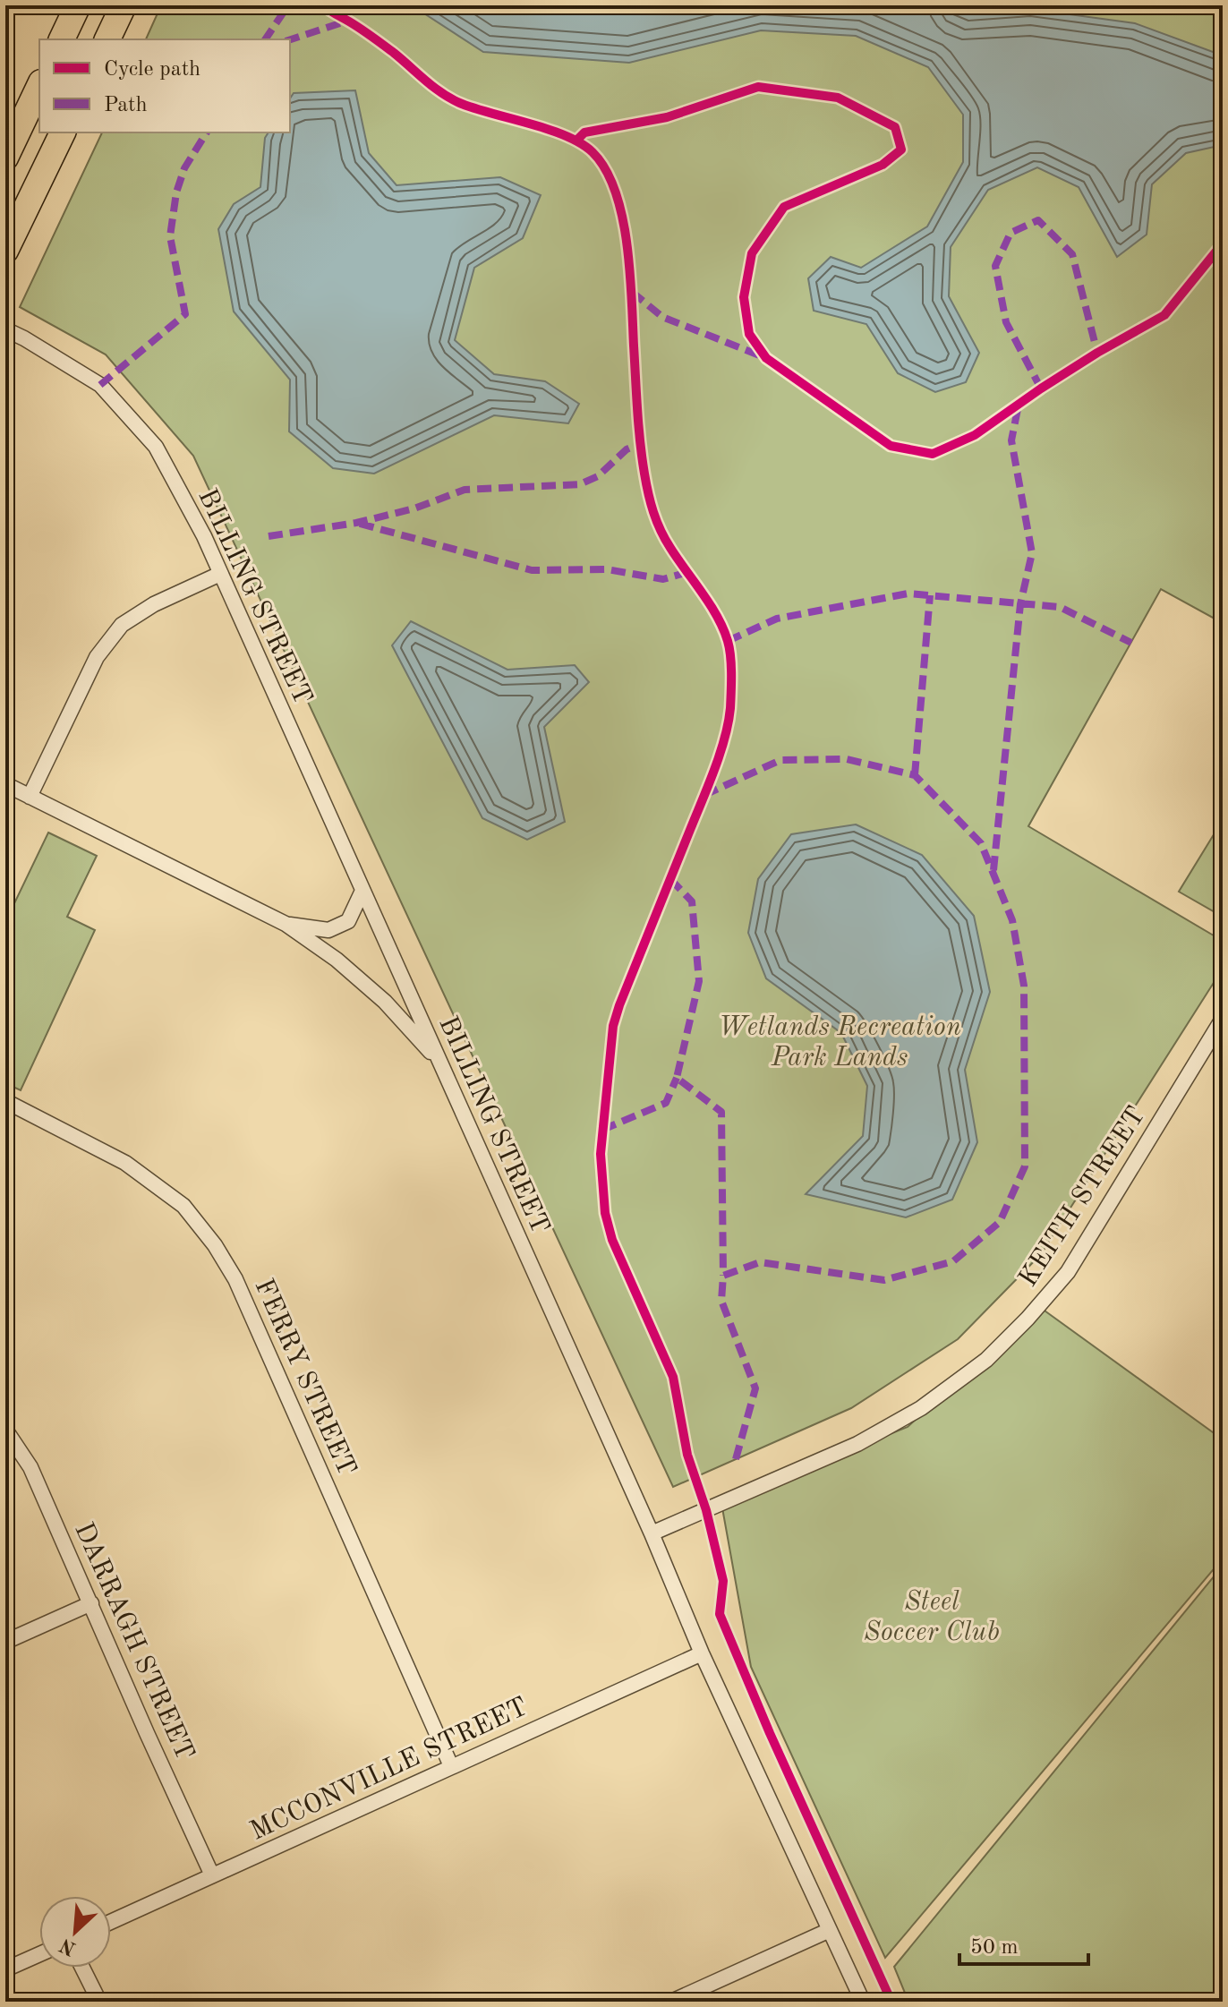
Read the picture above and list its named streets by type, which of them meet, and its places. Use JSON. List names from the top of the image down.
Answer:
{
  "streets": {
    "street": [
      "BILLING STREET",
      "KEITH STREET",
      "FERRY STREET",
      "DARRAGH STREET",
      "MCCONVILLE STREET"
    ]
  },
  "crossings": [
    ["BILLING STREET", "KEITH STREET"],
    ["BILLING STREET", "MCCONVILLE STREET"],
    ["FERRY STREET", "MCCONVILLE STREET"],
    ["DARRAGH STREET", "MCCONVILLE STREET"]
  ],
  "parks": ["Wetlands Recreation Park Lands", "Steel Soccer Club"],
  "legend": ["Cycle path", "Path"],
  "scale_bar": "50 m",
  "north": "bottom left"
}
